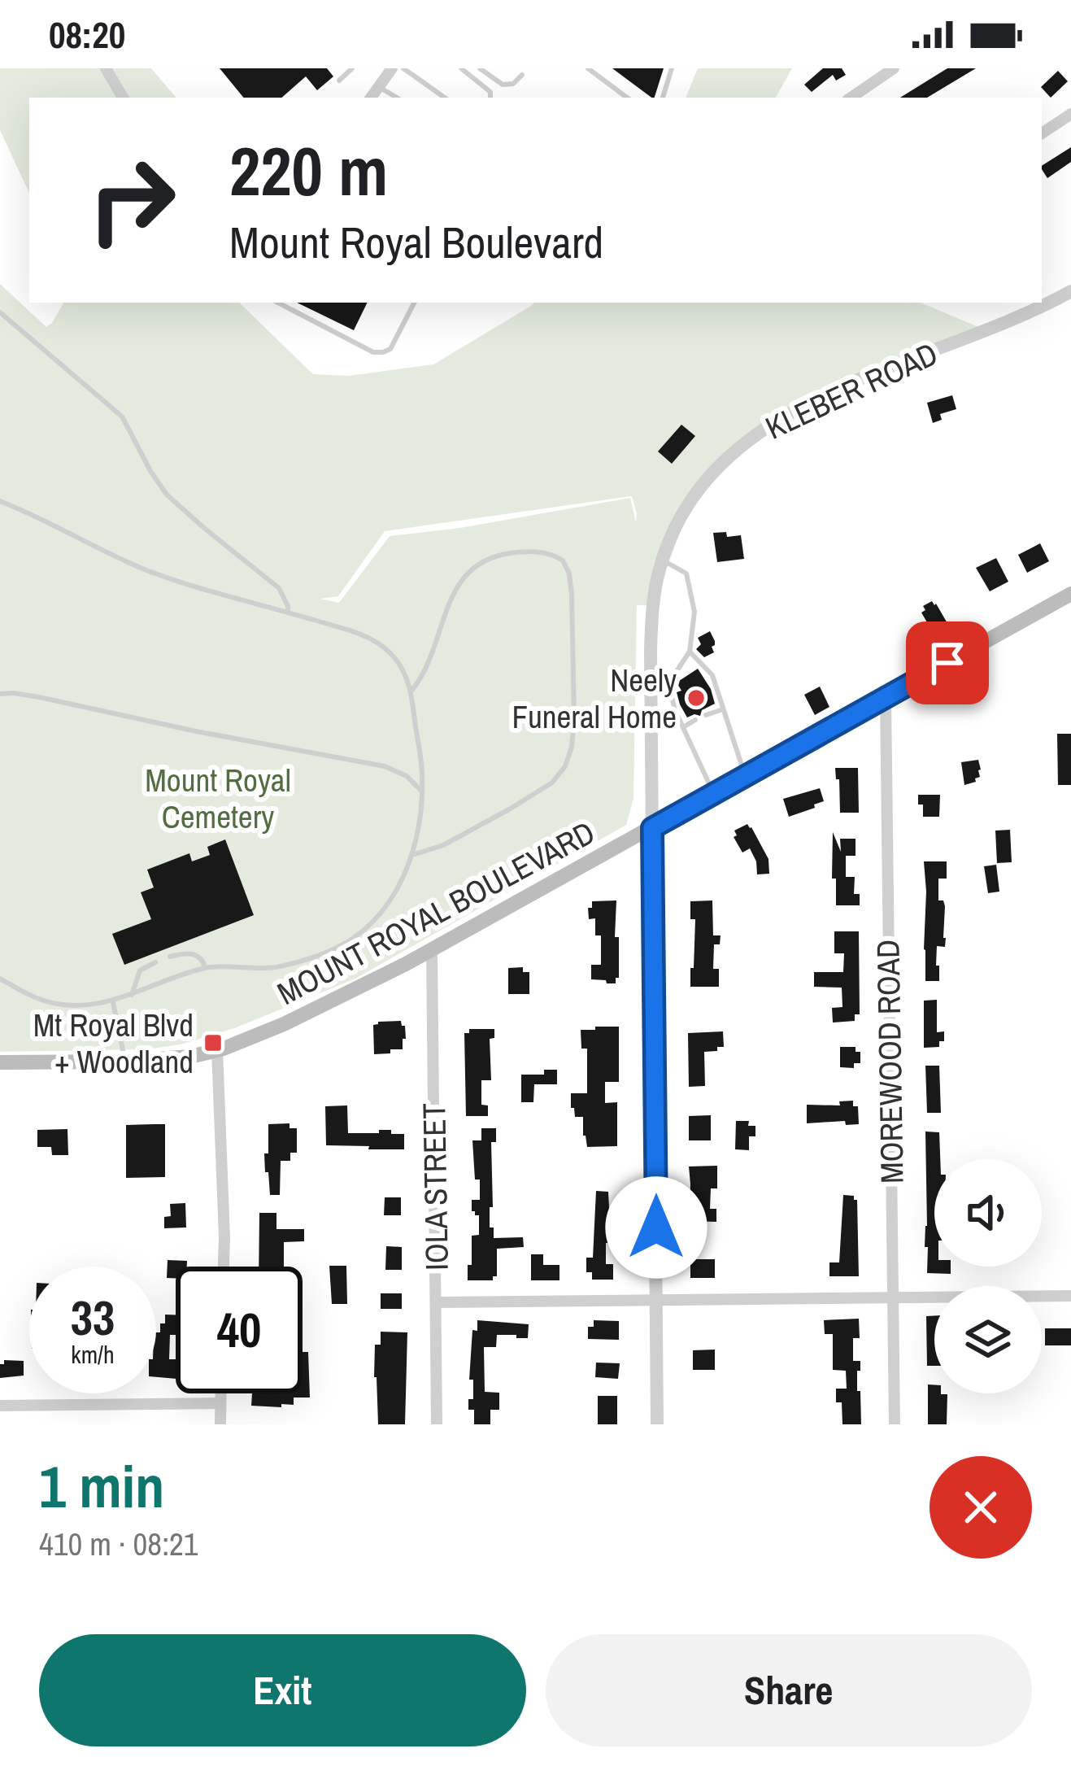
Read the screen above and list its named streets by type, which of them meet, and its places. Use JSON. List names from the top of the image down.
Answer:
{
  "streets": {
    "main road": ["MOUNT ROYAL BOULEVARD"],
    "street": ["KLEBER ROAD", "MOREWOOD ROAD", "IOLA STREET"]
  },
  "crossings": [
    ["KLEBER ROAD", "MOUNT ROYAL BOULEVARD"],
    ["MOUNT ROYAL BOULEVARD", "MOREWOOD ROAD"],
    ["MOUNT ROYAL BOULEVARD", "IOLA STREET"]
  ],
  "parks": ["Mount Royal Cemetery"],
  "places": {
    "other": ["Neely Funeral Home"],
    "transit": ["Mt Royal Blvd + Woodland"]
  },
  "page": {
    "status": "08:20",
    "turn": ["220 m", "Mount Royal Boulevard"],
    "speed": "33 km/h",
    "limit": "40",
    "heading": ["1 min", "410 m · 08:21"],
    "buttons": ["Exit", "Share"]
  }
}
